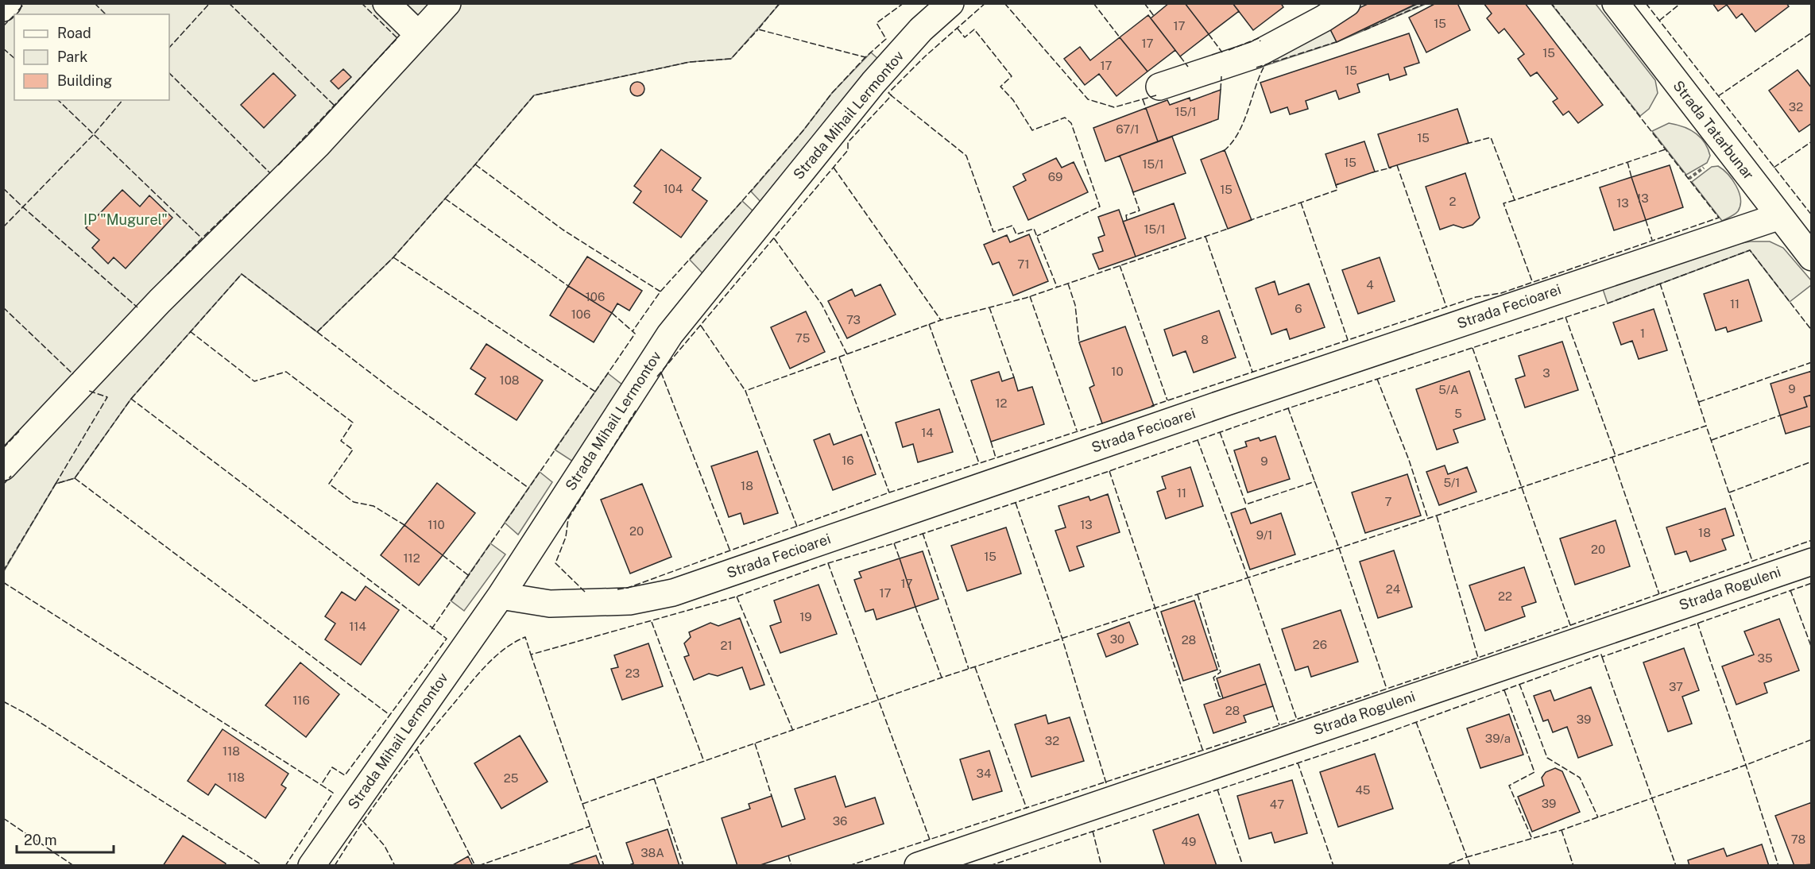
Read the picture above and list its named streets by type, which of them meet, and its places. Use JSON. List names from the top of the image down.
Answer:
{
  "streets": {
    "street": [
      "Strada Mihail Lermontov",
      "Strada Tatarbunar",
      "Strada Fecioarei",
      "Strada Roguleni"
    ]
  },
  "crossings": [
    ["Strada Mihail Lermontov", "Strada Fecioarei"],
    ["Strada Tatarbunar", "Strada Fecioarei"]
  ],
  "parks": ["IP \"Mugurel\""],
  "house_numbers": [
    "15",
    "17",
    "17",
    "15",
    "17",
    "15",
    "32",
    "15/1",
    "67/1",
    "15",
    "15",
    "15/1",
    "69",
    "104",
    "15",
    "13",
    "2",
    "13",
    "15/1",
    "71",
    "4",
    "106",
    "11",
    "6",
    "106",
    "73",
    "1",
    "75",
    "8",
    "10",
    "3",
    "108",
    "9",
    "5/A",
    "12",
    "5",
    "14",
    "16",
    "9",
    "5/1",
    "18",
    "11",
    "7",
    "110",
    "13",
    "20",
    "18",
    "9/1",
    "20",
    "15",
    "112",
    "17",
    "24",
    "17",
    "22",
    "19",
    "114",
    "30",
    "28",
    "26",
    "21",
    "35",
    "23",
    "37",
    "116",
    "28",
    "39",
    "39/a",
    "32",
    "118",
    "34",
    "118",
    "25",
    "45",
    "39",
    "47",
    "36",
    "78",
    "49",
    "38A"
  ],
  "legend": ["Road", "Park", "Building"],
  "scale_bar": "20 m"
}
